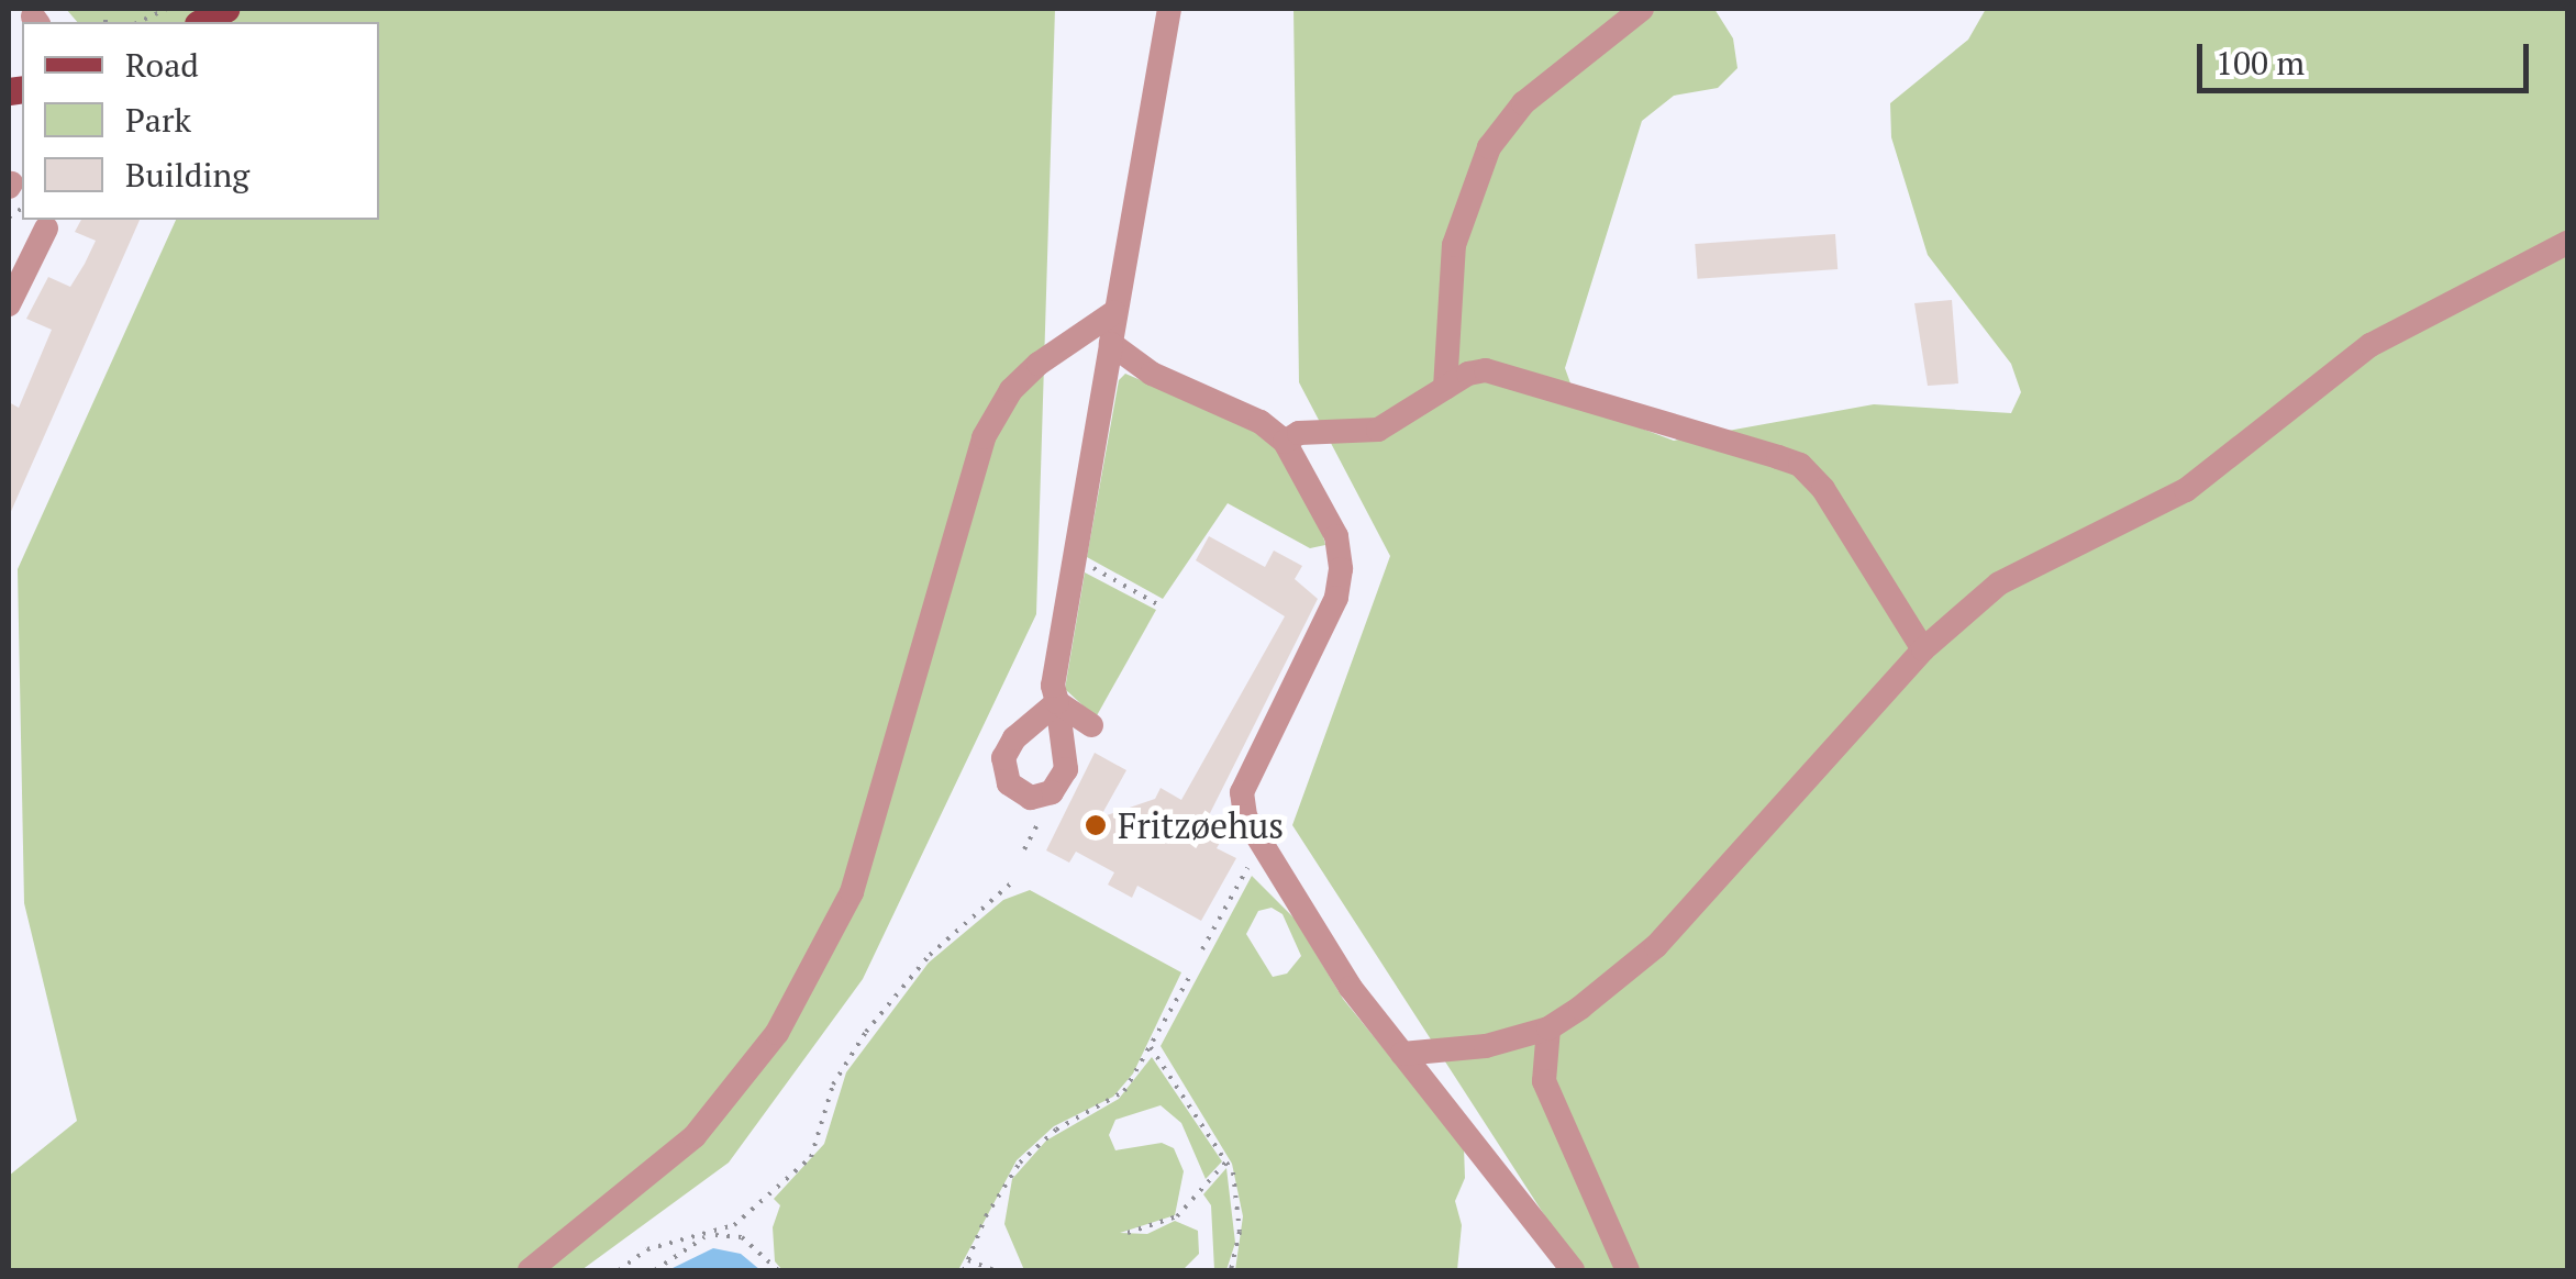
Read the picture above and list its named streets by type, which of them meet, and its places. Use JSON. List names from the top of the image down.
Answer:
{
  "places": ["Fritzøehus"],
  "legend": ["Road", "Park", "Building"],
  "scale_bar": "100 m"
}
